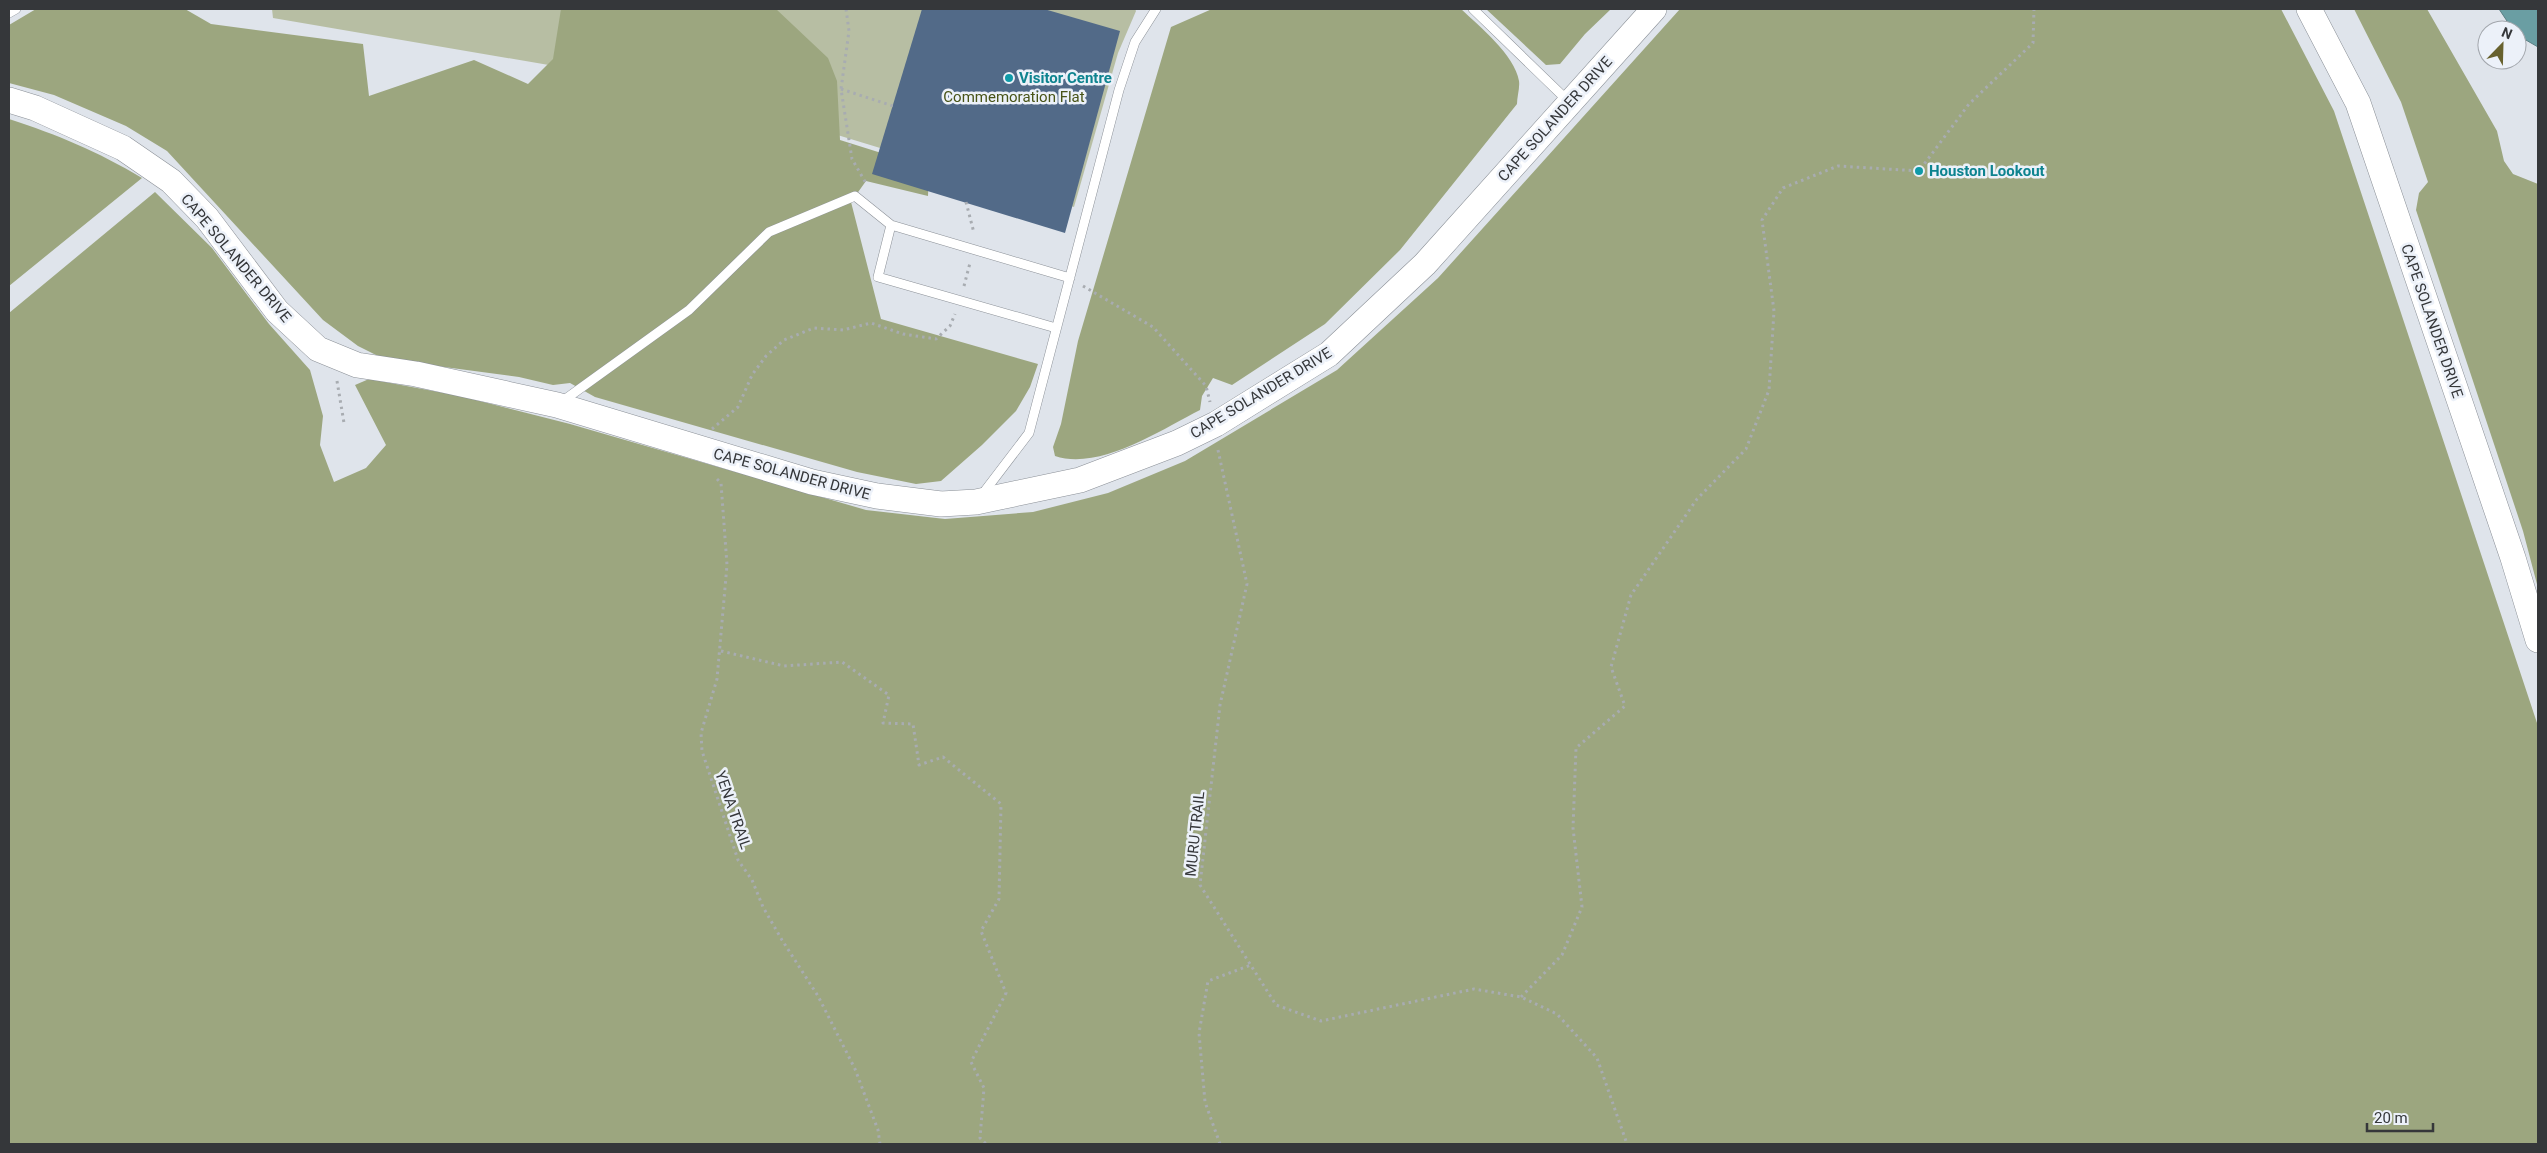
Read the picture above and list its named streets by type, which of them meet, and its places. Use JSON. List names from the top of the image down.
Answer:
{
  "streets": {
    "street": ["CAPE SOLANDER DRIVE"],
    "path": ["YENA TRAIL", "MURU TRAIL"]
  },
  "crossings": [
    ["CAPE SOLANDER DRIVE", "MURU TRAIL"]
  ],
  "parks": ["Commemoration Flat"],
  "places": ["Visitor Centre", "Houston Lookout"],
  "scale_bar": "20 m",
  "north": "top right"
}
